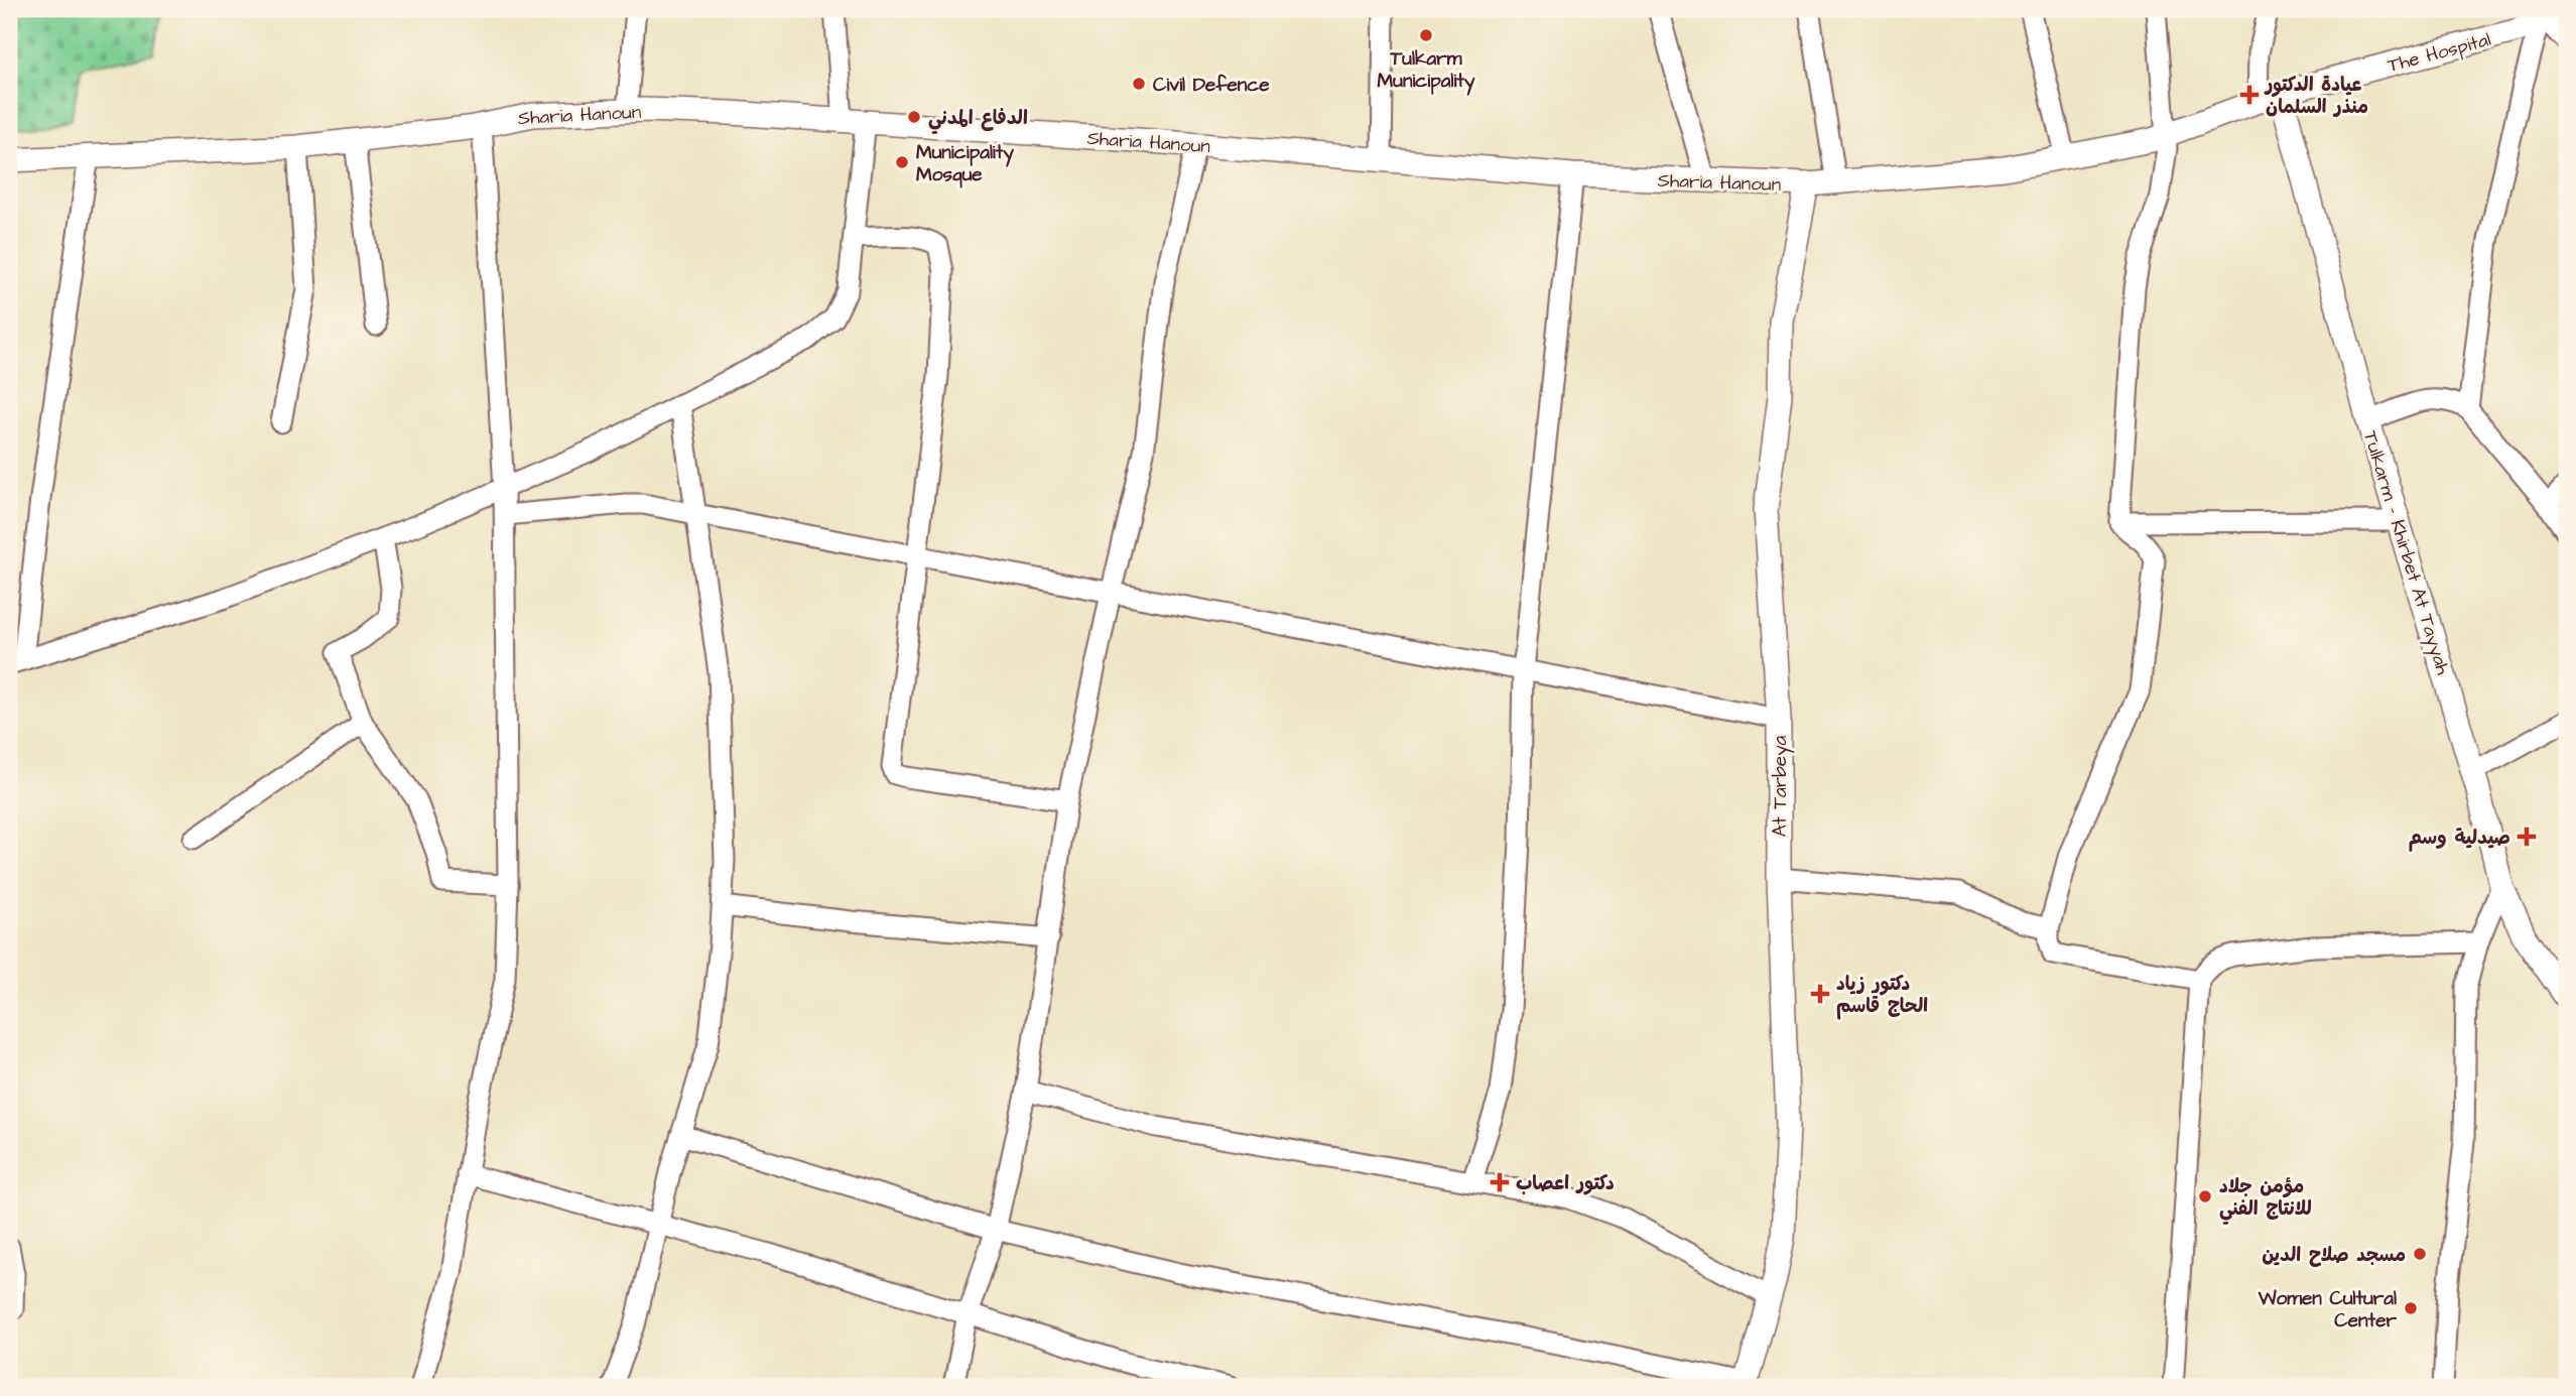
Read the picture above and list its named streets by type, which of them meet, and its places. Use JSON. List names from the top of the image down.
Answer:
{
  "streets": {
    "street": [
      "The Hospital",
      "Sharia Hanoun",
      "Tulkarm - Khirbet At Tayyah",
      "At Tarbeya"
    ]
  },
  "crossings": [
    ["The Hospital", "Sharia Hanoun"],
    ["The Hospital", "Tulkarm - Khirbet At Tayyah"],
    ["Sharia Hanoun", "Tulkarm - Khirbet At Tayyah"],
    ["Sharia Hanoun", "At Tarbeya"]
  ],
  "places": {
    "other": [
      "Tulkarm Municipality",
      "Civil Defence",
      "الدفاع المدني",
      "Municipality Mosque",
      "مؤمن جلاد للانتاج الفني",
      "مسجد صلاح الدين",
      "Women Cultural Center"
    ],
    "health": [
      "عيادة الدكتور منذر السلمان",
      "صيدلية وسم",
      "دكتور زياد الحاج قاسم",
      "دكتور اعصاب"
    ]
  }
}
